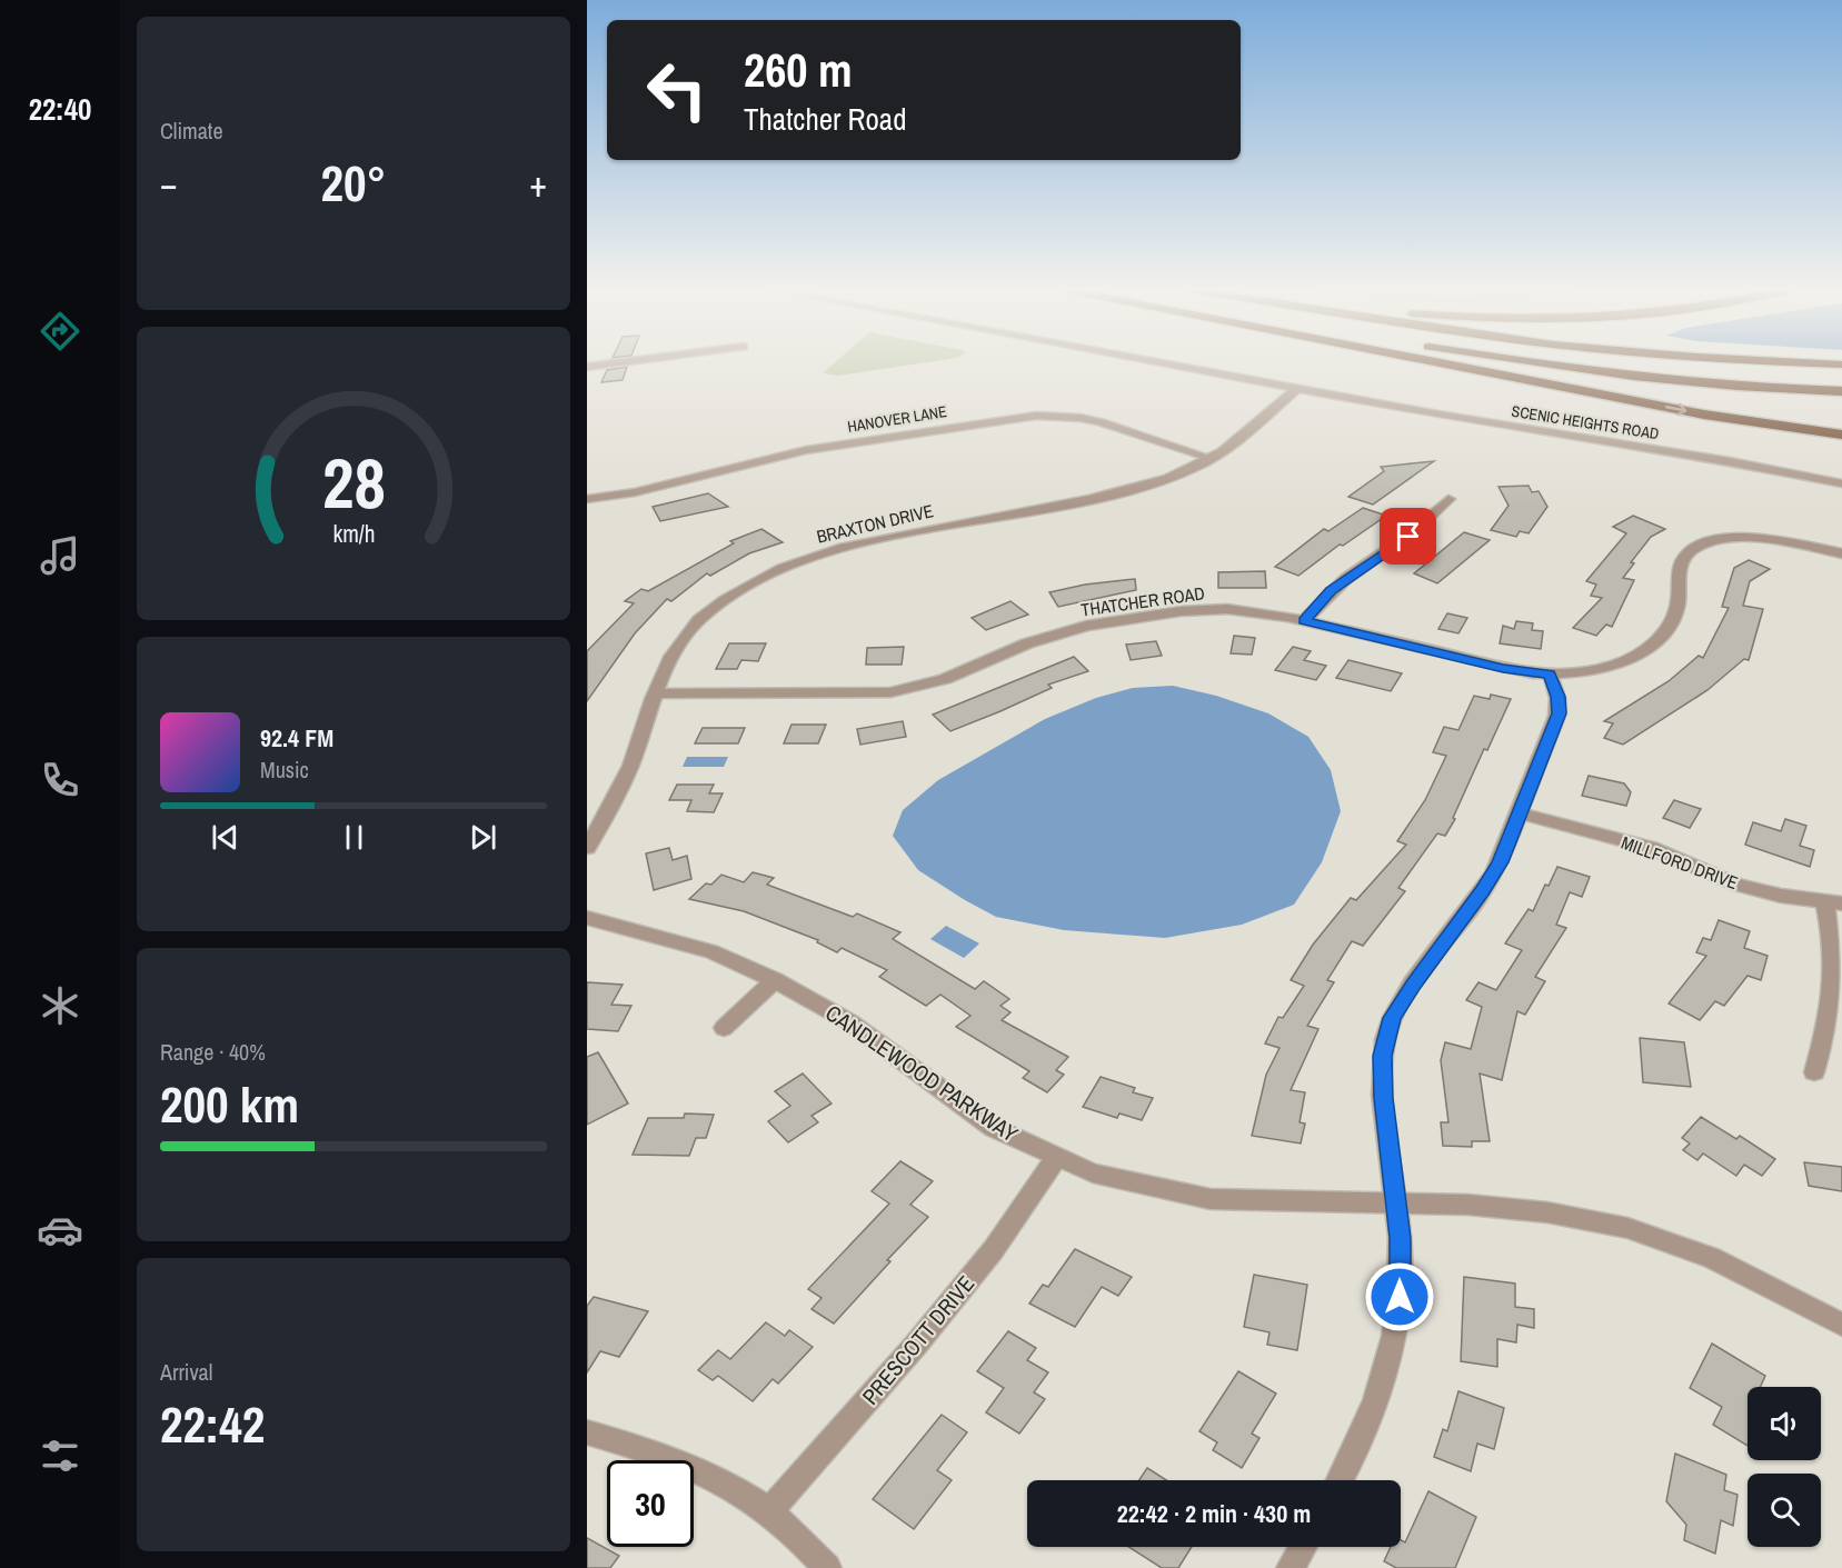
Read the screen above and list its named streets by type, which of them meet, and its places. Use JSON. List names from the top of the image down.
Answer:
{
  "streets": {
    "street": [
      "HANOVER LANE",
      "SCENIC HEIGHTS ROAD",
      "BRAXTON DRIVE",
      "THATCHER ROAD",
      "MILLFORD DRIVE",
      "CANDLEWOOD PARKWAY",
      "PRESCOTT DRIVE"
    ]
  },
  "crossings": [
    ["HANOVER LANE", "BRAXTON DRIVE"],
    ["SCENIC HEIGHTS ROAD", "BRAXTON DRIVE"],
    ["BRAXTON DRIVE", "THATCHER ROAD"],
    ["CANDLEWOOD PARKWAY", "PRESCOTT DRIVE"]
  ],
  "page": {
    "tabs": "22:40",
    "tile": [
      "Climate",
      ["Range · 40%", "200 km"],
      ["Arrival", "22:42"]
    ],
    "turn": ["260 m", "Thatcher Road"],
    "heat": ["−", "20°", "+"],
    "song": ["92.4 FM", "Music"],
    "limit": "30",
    "trip": "22:42 · 2 min · 430 m",
    "gauge": ["28", "km/h"]
  }
}
